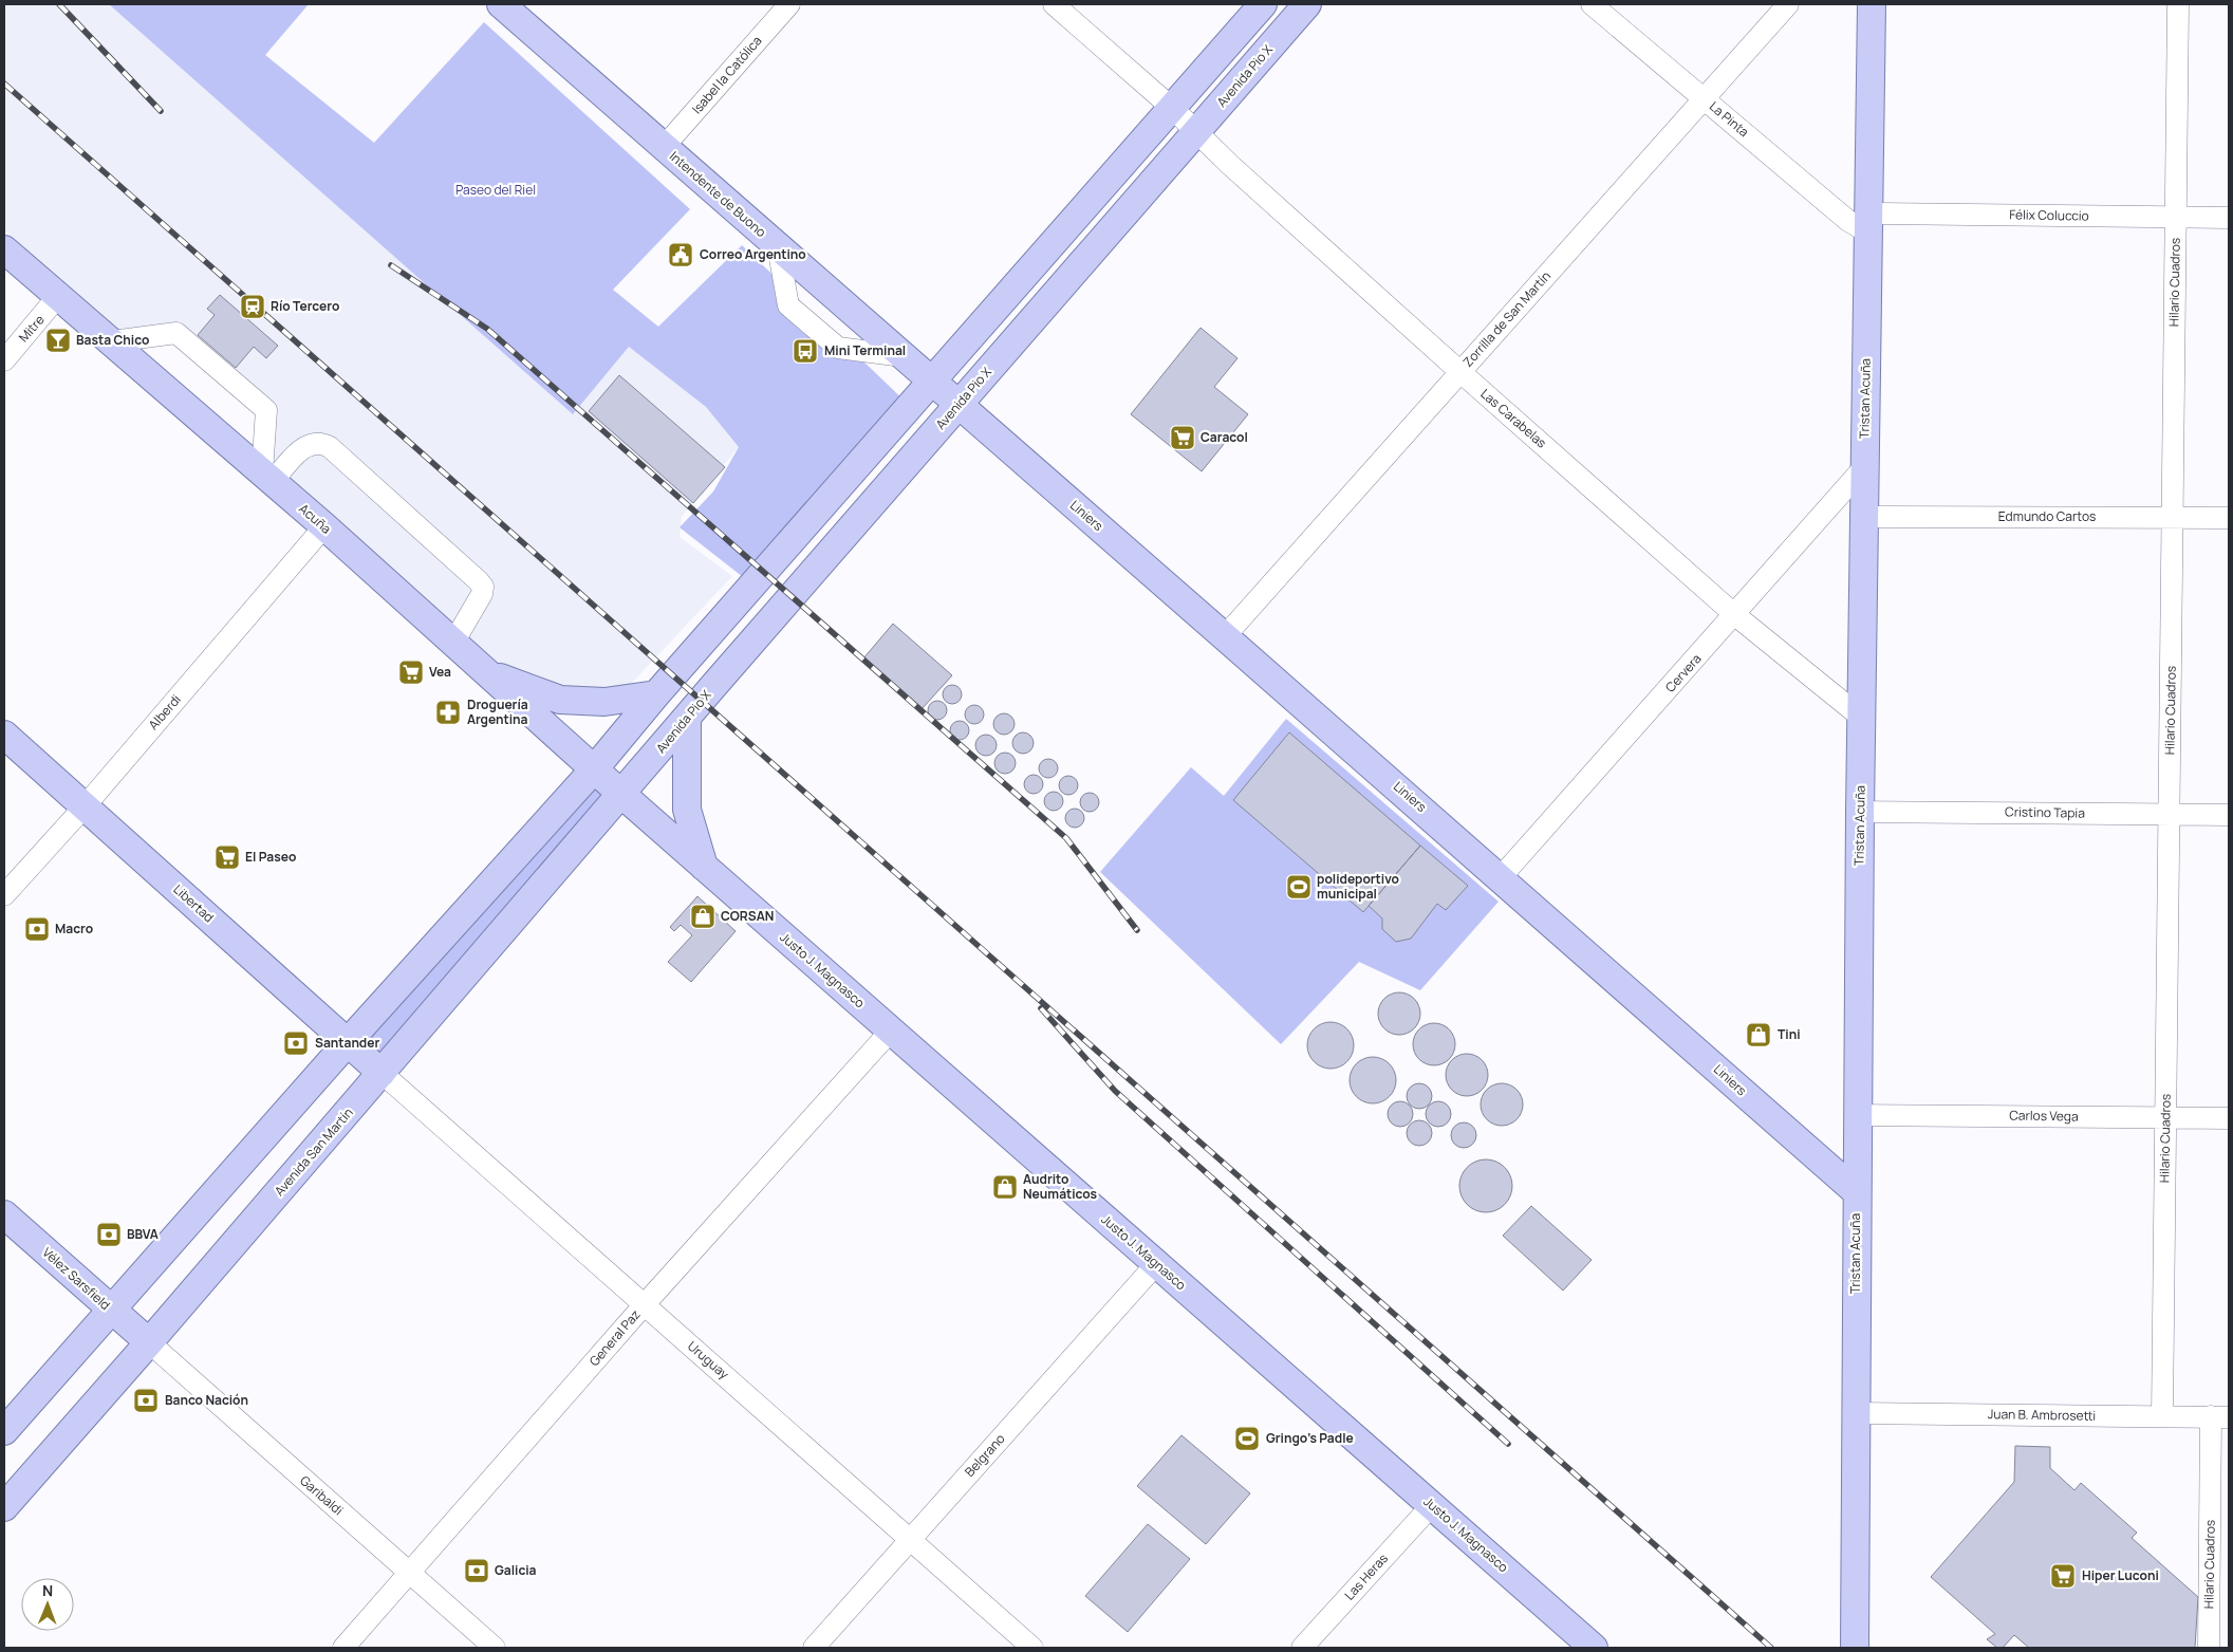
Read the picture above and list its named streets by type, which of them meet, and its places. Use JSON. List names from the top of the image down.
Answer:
{
  "streets": {
    "main road": [
      "Avenida Pio X",
      "Intendente de Buono",
      "Tristan Acuña",
      "Liniers",
      "Acuña",
      "Libertad",
      "Justo J. Magnasco",
      "Avenida San Martín",
      "Vélez Sarsfield"
    ],
    "street": [
      "Isabel la Católica",
      "La Pinta",
      "Félix Coluccio",
      "Hilario Cuadros",
      "Zorrilla de San Martín",
      "Mitre",
      "Las Carabelas",
      "Edmundo Cartos",
      "Cervera",
      "Alberdi",
      "Cristino Tapia",
      "Carlos Vega",
      "General Paz",
      "Uruguay",
      "Juan B. Ambrosetti",
      "Belgrano",
      "Garibaldi",
      "Las Heras"
    ]
  },
  "crossings": [
    ["Isabel la Católica", "Intendente de Buono"],
    ["Avenida Pio X", "Intendente de Buono"],
    ["Avenida Pio X", "Las Carabelas"],
    ["Avenida Pio X", "Liniers"],
    ["Avenida Pio X", "Acuña"],
    ["Avenida Pio X", "Justo J. Magnasco"],
    ["Avenida Pio X", "Avenida San Martín"],
    ["La Pinta", "Félix Coluccio"],
    ["La Pinta", "Zorrilla de San Martín"],
    ["La Pinta", "Tristan Acuña"],
    ["Intendente de Buono", "Liniers"],
    ["Félix Coluccio", "Hilario Cuadros"],
    ["Félix Coluccio", "Tristan Acuña"],
    ["Hilario Cuadros", "Edmundo Cartos"],
    ["Hilario Cuadros", "Cristino Tapia"],
    ["Hilario Cuadros", "Carlos Vega"],
    ["Hilario Cuadros", "Juan B. Ambrosetti"],
    ["Zorrilla de San Martín", "Las Carabelas"],
    ["Zorrilla de San Martín", "Liniers"],
    ["Mitre", "Acuña"],
    ["Tristan Acuña", "Las Carabelas"],
    ["Tristan Acuña", "Liniers"],
    ["Tristan Acuña", "Edmundo Cartos"],
    ["Tristan Acuña", "Cervera"],
    ["Tristan Acuña", "Cristino Tapia"],
    ["Tristan Acuña", "Carlos Vega"],
    ["Tristan Acuña", "Juan B. Ambrosetti"],
    ["Las Carabelas", "Cervera"],
    ["Liniers", "Cervera"],
    ["Acuña", "Alberdi"],
    ["Acuña", "Justo J. Magnasco"],
    ["Acuña", "Avenida San Martín"],
    ["Alberdi", "Libertad"],
    ["Libertad", "Avenida San Martín"],
    ["Libertad", "Uruguay"],
    ["Justo J. Magnasco", "Avenida San Martín"],
    ["Justo J. Magnasco", "General Paz"],
    ["Justo J. Magnasco", "Belgrano"],
    ["Justo J. Magnasco", "Las Heras"],
    ["Avenida San Martín", "Vélez Sarsfield"],
    ["Avenida San Martín", "Uruguay"],
    ["Avenida San Martín", "Garibaldi"],
    ["Vélez Sarsfield", "Garibaldi"],
    ["General Paz", "Uruguay"],
    ["General Paz", "Garibaldi"],
    ["Uruguay", "Belgrano"]
  ],
  "parks": ["Paseo del Riel"],
  "places": {
    "public building": ["Correo Argentino"],
    "station": ["Río Tercero"],
    "bar": ["Basta Chico"],
    "bus stop": ["Mini Terminal"],
    "supermarket": [
      "Caracol",
      "Vea",
      "El Paseo",
      "Hiper Luconi"
    ],
    "pharmacy": ["Droguería Argentina"],
    "sports": ["polideportivo municipal", "Gringo's Padle"],
    "shop": ["CORSAN", "Tini", "Audrito Neumáticos"],
    "bank": [
      "Macro",
      "Santander",
      "BBVA",
      "Banco Nación",
      "Galicia"
    ]
  },
  "north": "top"
}
